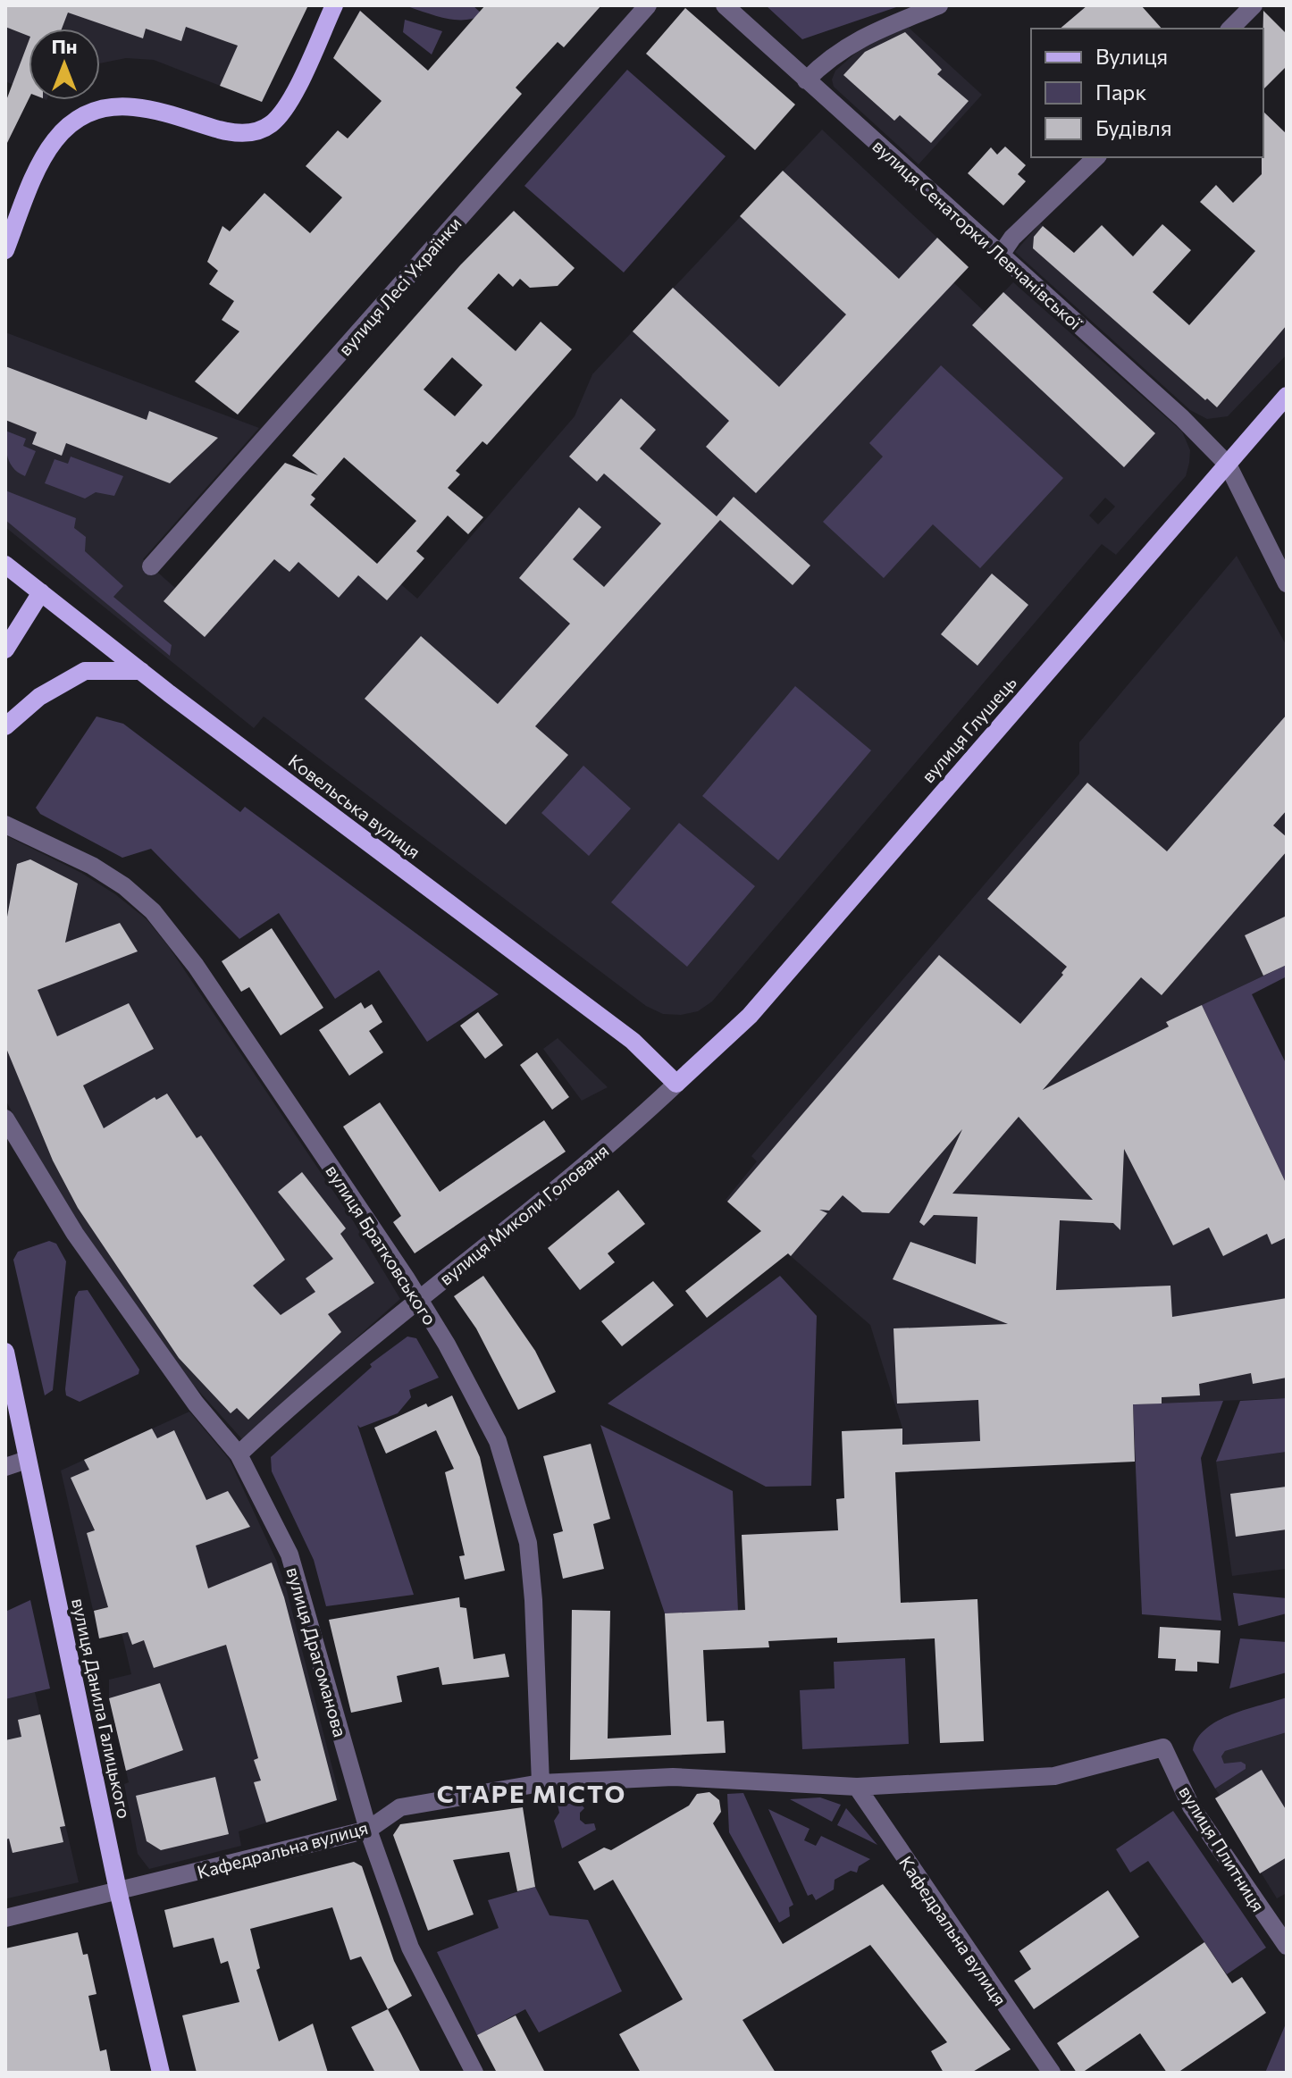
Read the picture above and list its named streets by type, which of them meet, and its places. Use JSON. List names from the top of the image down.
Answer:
{
  "streets": {
    "main road": ["вулиця Глушець", "Ковельська вулиця", "вулиця Данила Галицького"],
    "street": [
      "вулиця Сенаторки Левчанівської",
      "вулиця Лесі Українки",
      "вулиця Миколи Голованя",
      "вулиця Братковського",
      "вулиця Драгоманова",
      "вулиця Плитниця",
      "Кафедральна вулиця"
    ]
  },
  "crossings": [
    ["вулиця Сенаторки Левчанівської", "вулиця Глушець"],
    ["вулиця Глушець", "Ковельська вулиця"],
    ["вулиця Глушець", "вулиця Миколи Голованя"],
    ["Ковельська вулиця", "вулиця Миколи Голованя"],
    ["вулиця Миколи Голованя", "вулиця Братковського"],
    ["вулиця Миколи Голованя", "вулиця Драгоманова"],
    ["вулиця Братковського", "Кафедральна вулиця"],
    ["вулиця Драгоманова", "Кафедральна вулиця"],
    ["вулиця Данила Галицького", "Кафедральна вулиця"],
    ["вулиця Плитниця", "Кафедральна вулиця"]
  ],
  "districts": ["СТАРЕ МІСТО"],
  "legend": ["Вулиця", "Парк", "Будівля"],
  "north": "top"
}
